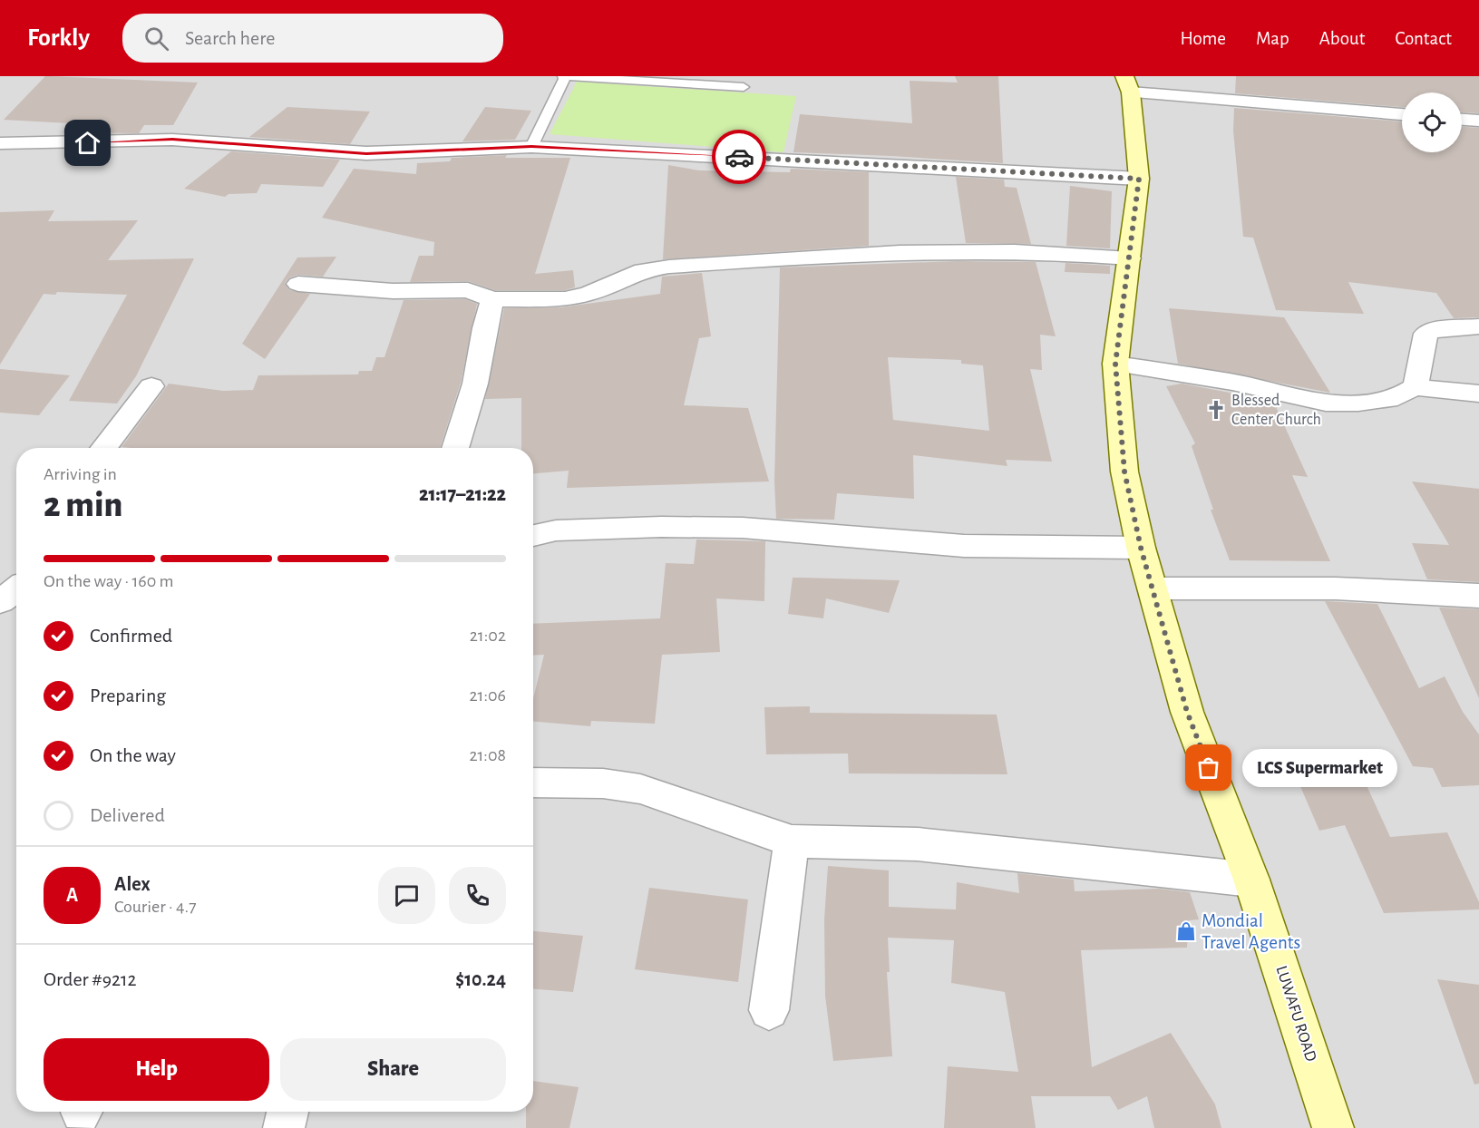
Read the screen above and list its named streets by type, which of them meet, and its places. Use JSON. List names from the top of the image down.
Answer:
{
  "streets": {
    "street": ["LUWAFU ROAD"]
  },
  "places": {
    "church": ["Blessed Center Church"],
    "other": ["LCS Supermarket"],
    "shop": ["Mondial Travel Agents"]
  },
  "page": {
    "header": "Forkly",
    "search": "Search here",
    "nav": [
      "Home",
      "Map",
      "About",
      "Contact"
    ],
    "heading": ["2 min", "Arriving in", "21:17–21:22"],
    "panel": [
      "Alex",
      "Courier · 4.7",
      "Order #9212",
      "$10.24"
    ],
    "bar": "On the way · 160 m",
    "list": [
      ["Confirmed", "21:02"],
      ["Preparing", "21:06"],
      ["On the way", "21:08"],
      "Delivered"
    ],
    "bubble": "LCS Supermarket",
    "round": "A",
    "buttons": ["Help", "Share"]
  }
}
